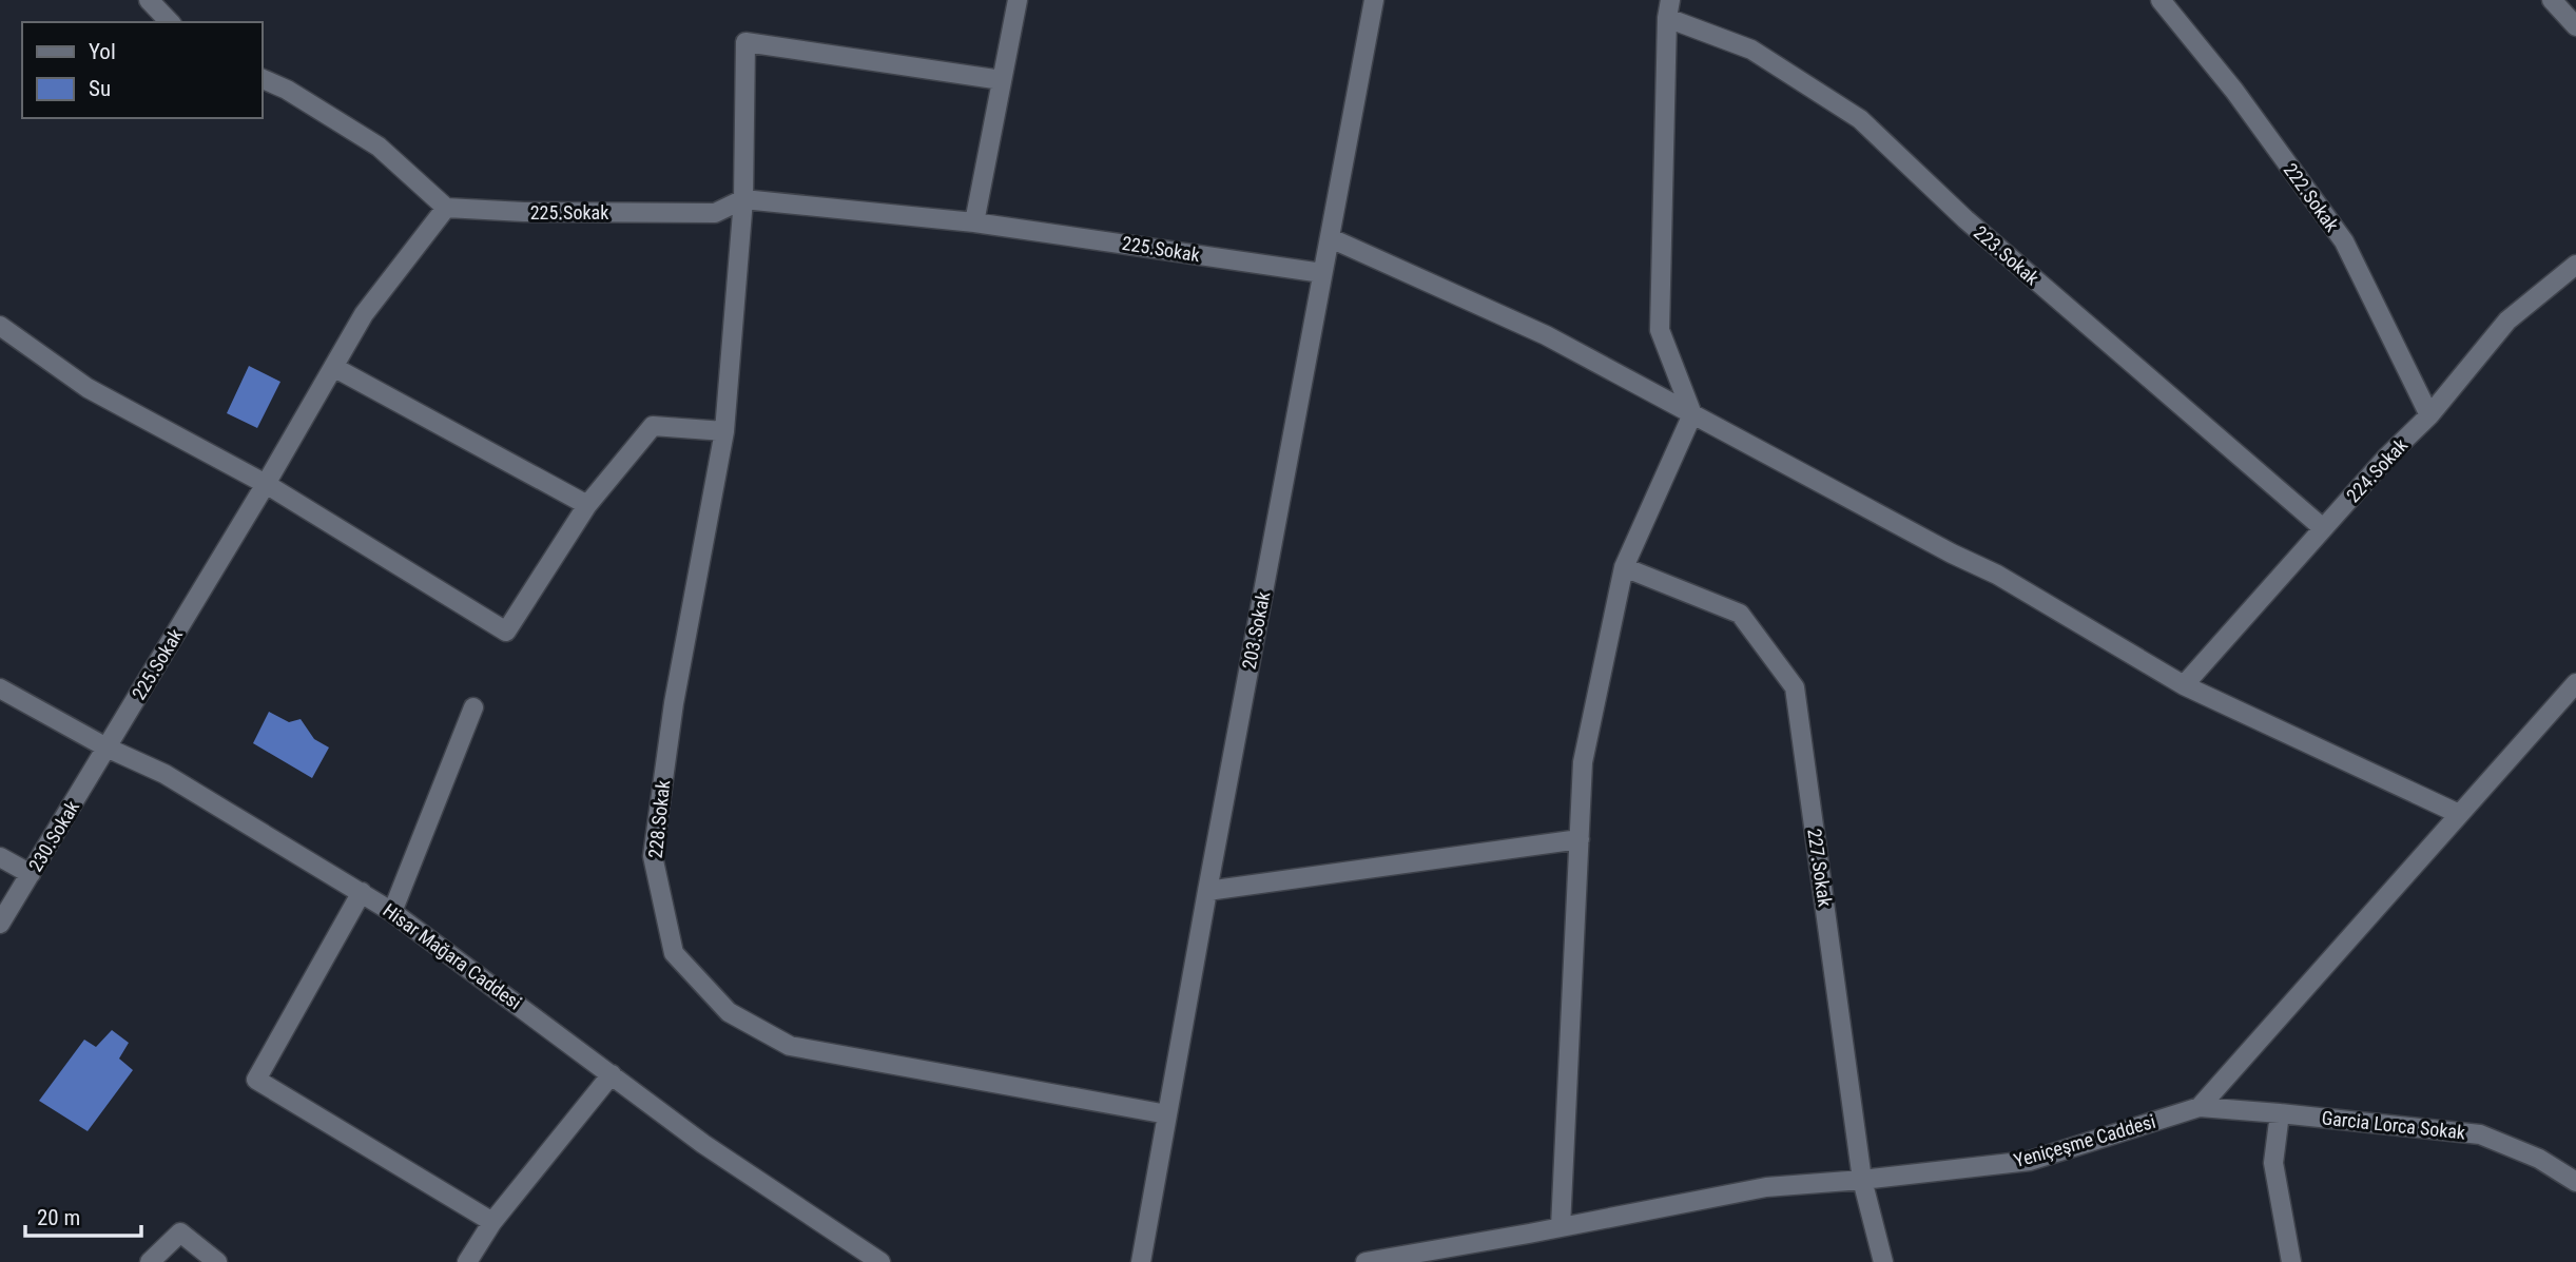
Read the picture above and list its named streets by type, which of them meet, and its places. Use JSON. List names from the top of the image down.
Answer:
{
  "streets": {
    "street": [
      "222.Sokak",
      "225.Sokak",
      "223.Sokak",
      "224.Sokak",
      "203.Sokak",
      "228.Sokak",
      "230.Sokak",
      "227.Sokak",
      "Hisar Mağara Caddesi",
      "Garcia Lorca Sokak",
      "Yeniçeşme Caddesi"
    ]
  },
  "crossings": [
    ["222.Sokak", "224.Sokak"],
    ["225.Sokak", "203.Sokak"],
    ["225.Sokak", "228.Sokak"],
    ["225.Sokak", "230.Sokak"],
    ["225.Sokak", "Hisar Mağara Caddesi"],
    ["223.Sokak", "224.Sokak"],
    ["203.Sokak", "228.Sokak"],
    ["230.Sokak", "Hisar Mağara Caddesi"],
    ["227.Sokak", "Yeniçeşme Caddesi"],
    ["Garcia Lorca Sokak", "Yeniçeşme Caddesi"]
  ],
  "legend": ["Yol", "Su"],
  "scale_bar": "20 m"
}
